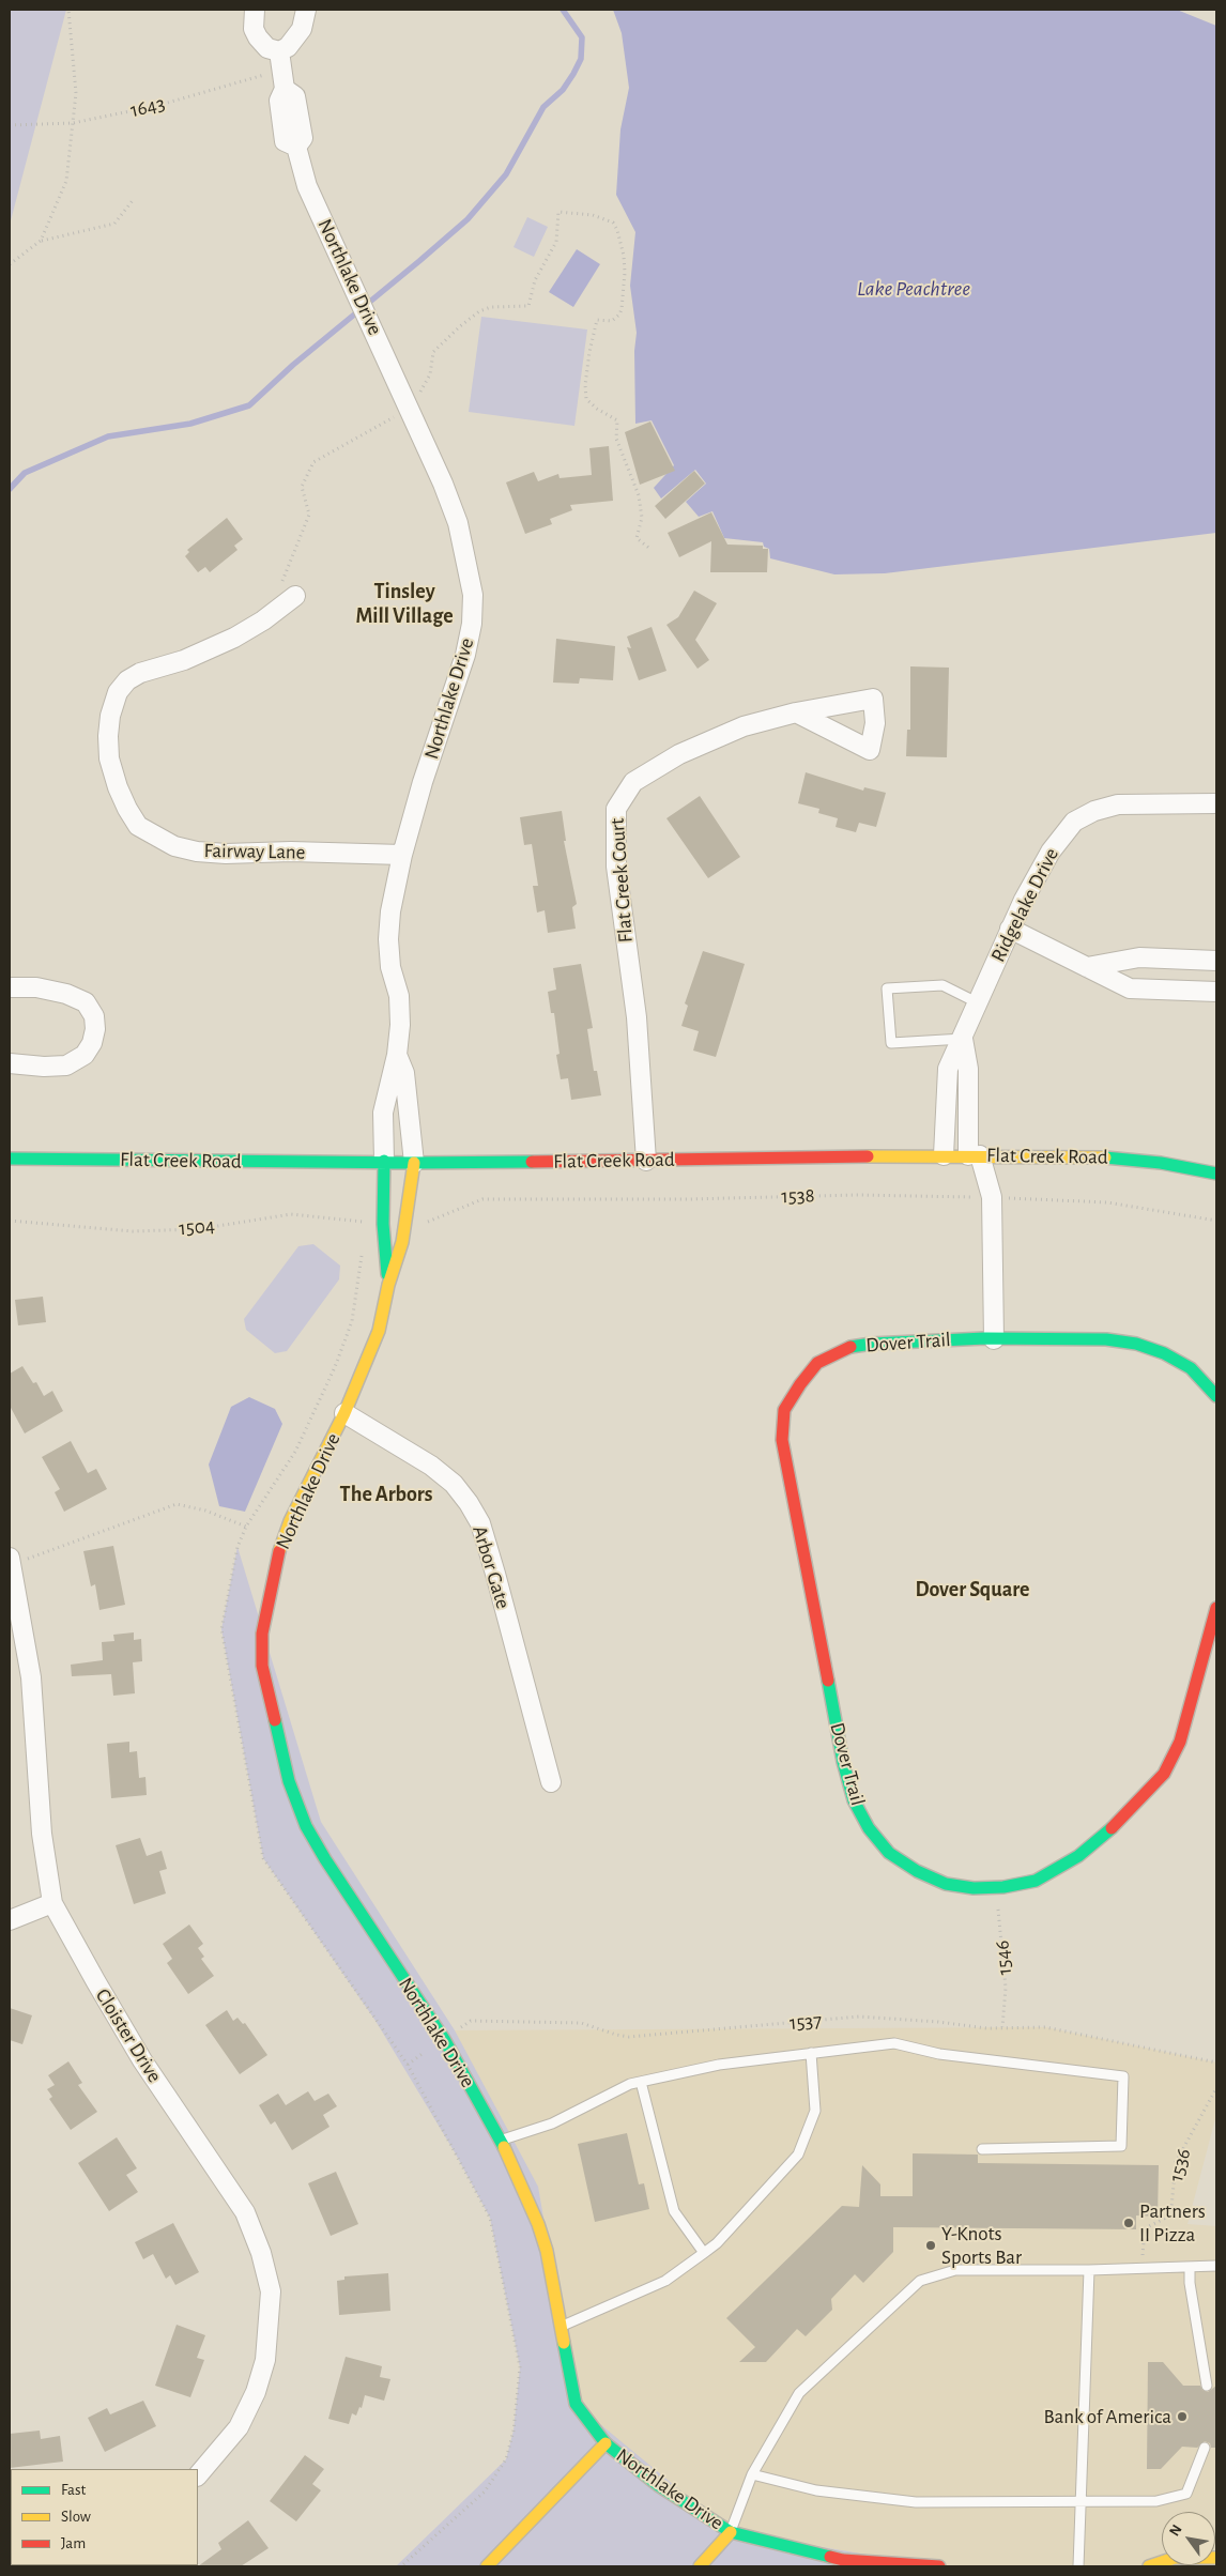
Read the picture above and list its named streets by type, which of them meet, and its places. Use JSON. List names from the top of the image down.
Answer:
{
  "streets": {
    "street": [
      "Northlake Drive",
      "Fairway Lane",
      "Flat Creek Court",
      "Ridgelake Drive",
      "Flat Creek Road",
      "Dover Trail",
      "Arbor Gate",
      "Cloister Drive"
    ],
    "path": [
      "1643",
      "1538",
      "1504",
      "1546",
      "1537",
      "1536"
    ]
  },
  "crossings": [
    ["1643", "Northlake Drive"],
    ["Northlake Drive", "Fairway Lane"],
    ["Northlake Drive", "Flat Creek Road"],
    ["Northlake Drive", "1538"],
    ["Northlake Drive", "1504"],
    ["Northlake Drive", "Arbor Gate"],
    ["Northlake Drive", "1537"],
    ["Flat Creek Court", "Flat Creek Road"],
    ["Ridgelake Drive", "Flat Creek Road"],
    ["Dover Trail", "1546"],
    ["1546", "1537"]
  ],
  "districts": ["Tinsley Mill Village", "The Arbors", "Dover Square"],
  "water": ["Lake Peachtree"],
  "places": ["Partners II Pizza", "Y-Knots Sports Bar", "Bank of America"],
  "legend": ["Fast", "Slow", "Jam"],
  "north": "top left"
}
